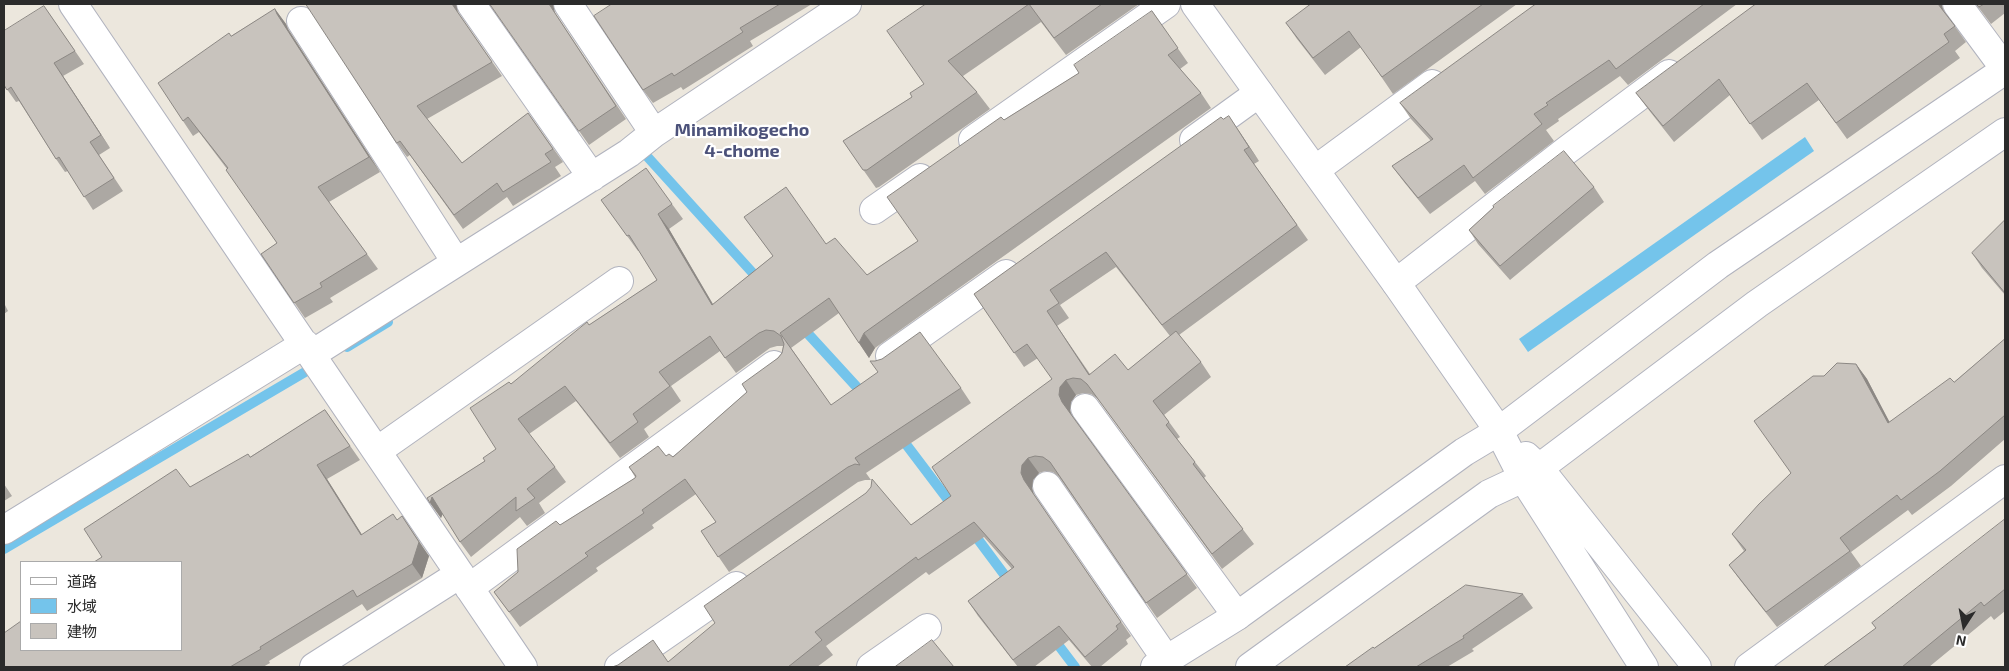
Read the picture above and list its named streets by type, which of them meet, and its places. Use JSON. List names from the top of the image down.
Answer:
{
  "districts": ["Minamikogecho 4-chome"],
  "legend": ["道路", "水域", "建物"],
  "north": "bottom"
}
